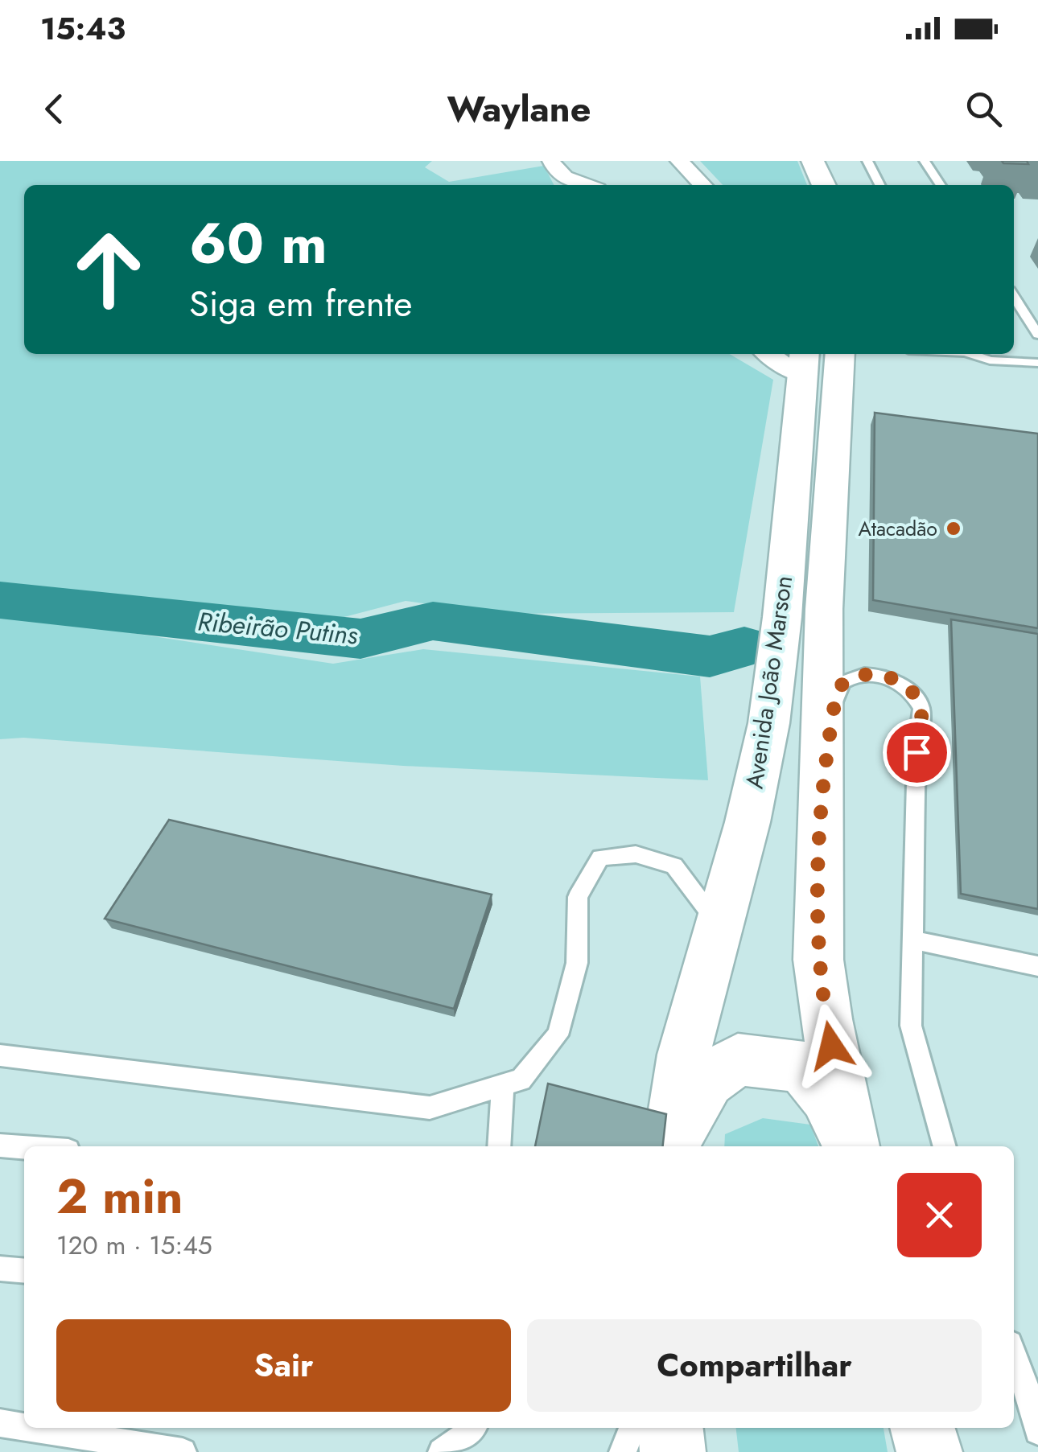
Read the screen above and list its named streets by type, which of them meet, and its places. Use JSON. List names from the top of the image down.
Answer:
{
  "streets": {
    "main road": ["Avenida João Marson"]
  },
  "water": ["Ribeirão Putins"],
  "places": ["Atacadão"],
  "page": {
    "status": "15:43",
    "header": "Waylane",
    "turn": ["60 m", "Siga em frente"],
    "heading": ["2 min", "120 m · 15:45"],
    "buttons": ["Sair", "Compartilhar"]
  }
}
